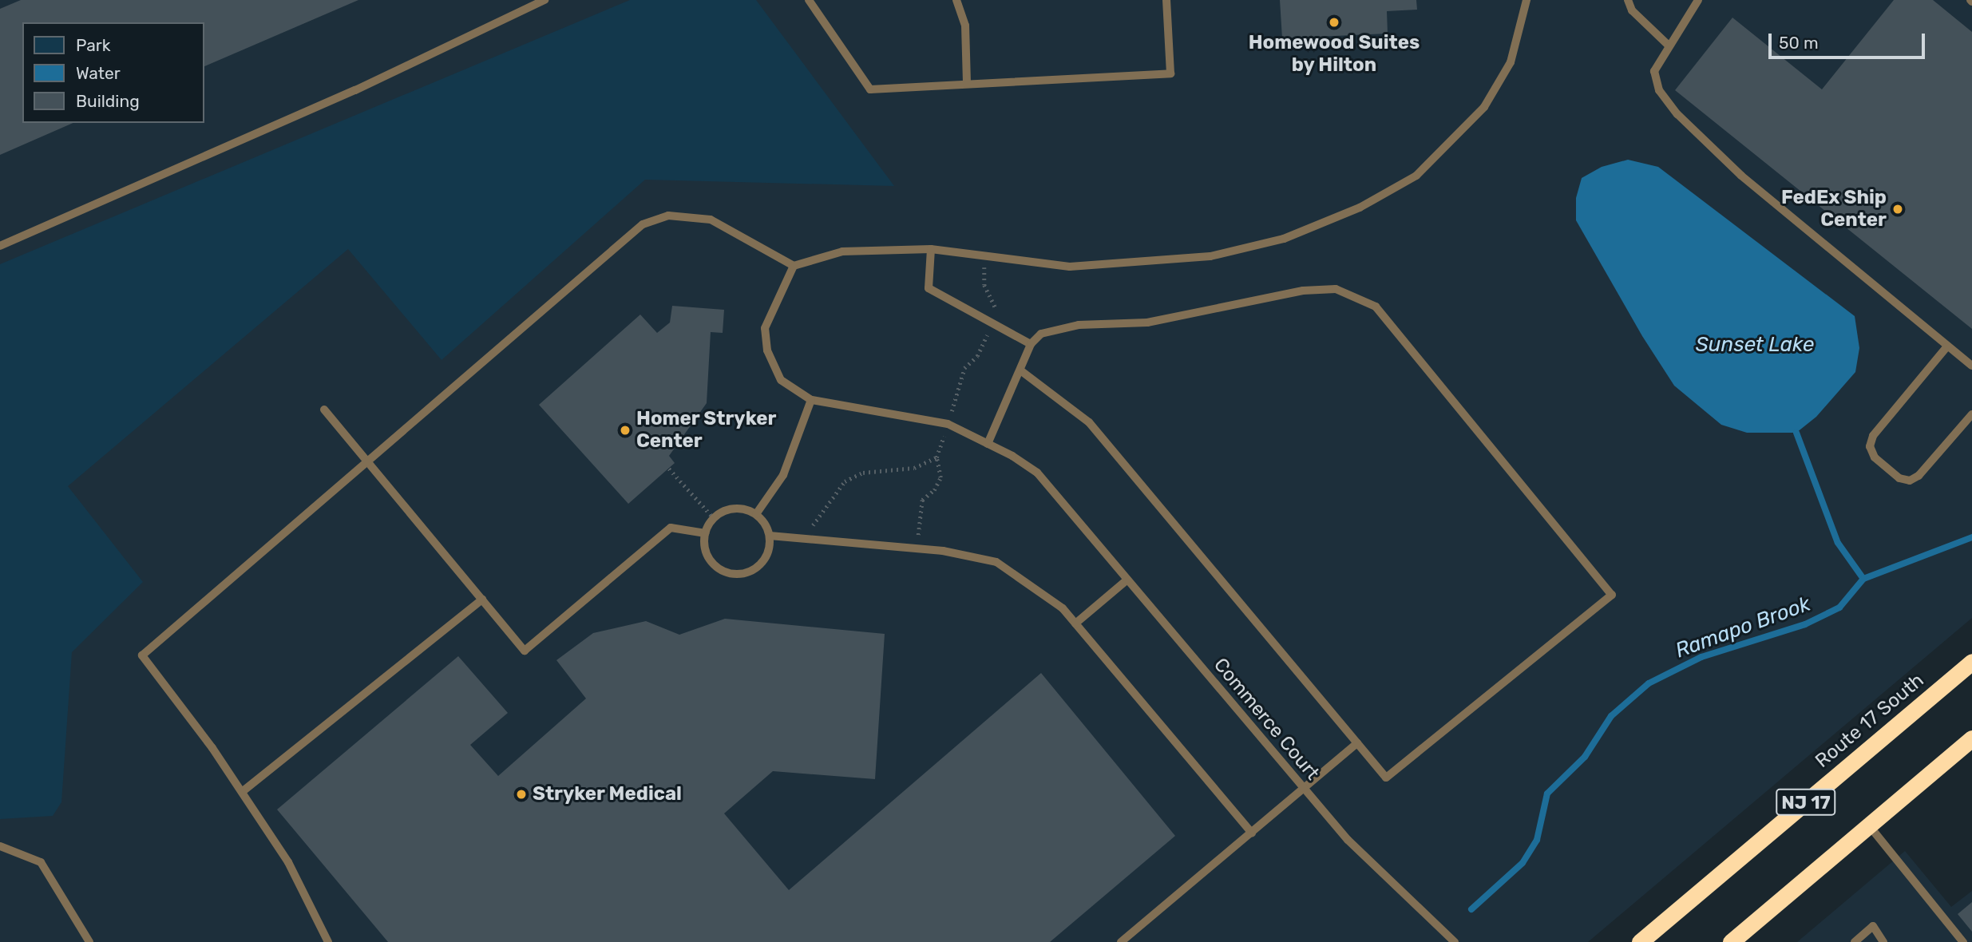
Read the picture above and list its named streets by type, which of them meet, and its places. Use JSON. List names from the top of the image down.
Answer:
{
  "streets": {
    "highway": ["Route 17 South", "NJ 17"],
    "lane": ["Commerce Court"]
  },
  "water": ["Sunset Lake", "Ramapo Brook"],
  "places": [
    "Homewood Suites by Hilton",
    "FedEx Ship Center",
    "Homer Stryker Center",
    "Stryker Medical"
  ],
  "legend": ["Park", "Water", "Building"],
  "scale_bar": "50 m"
}
